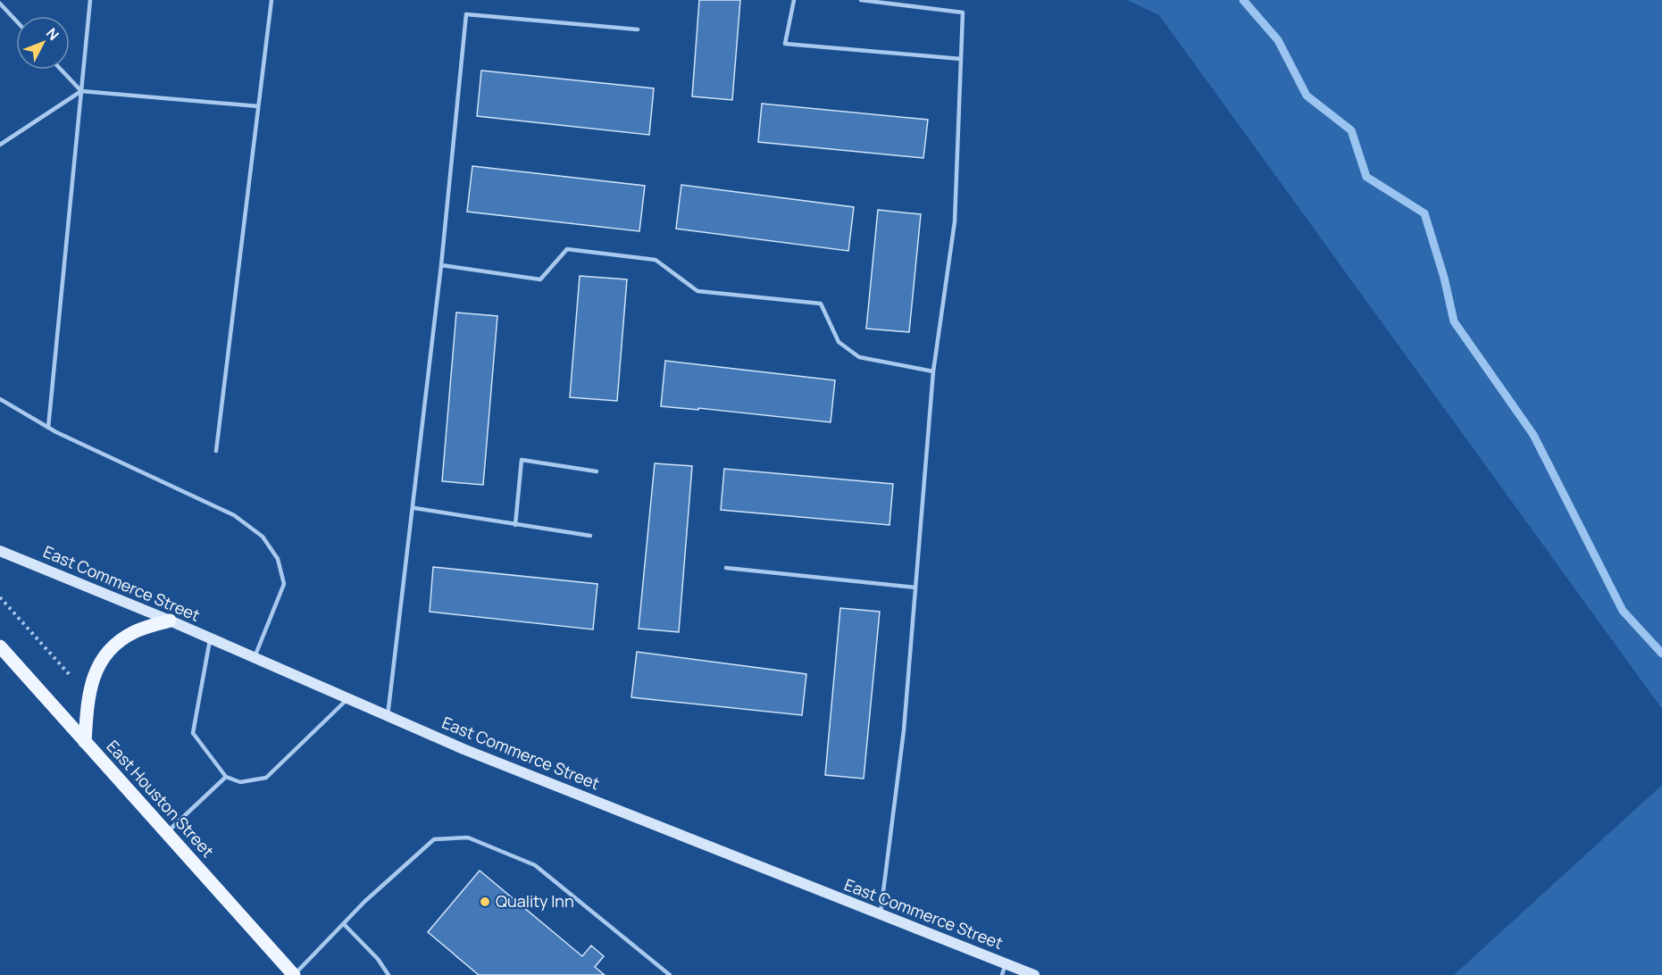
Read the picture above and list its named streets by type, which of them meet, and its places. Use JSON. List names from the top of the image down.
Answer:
{
  "streets": {
    "main road": ["East Commerce Street", "East Houston Street"]
  },
  "places": ["Quality Inn"],
  "north": "top right"
}
